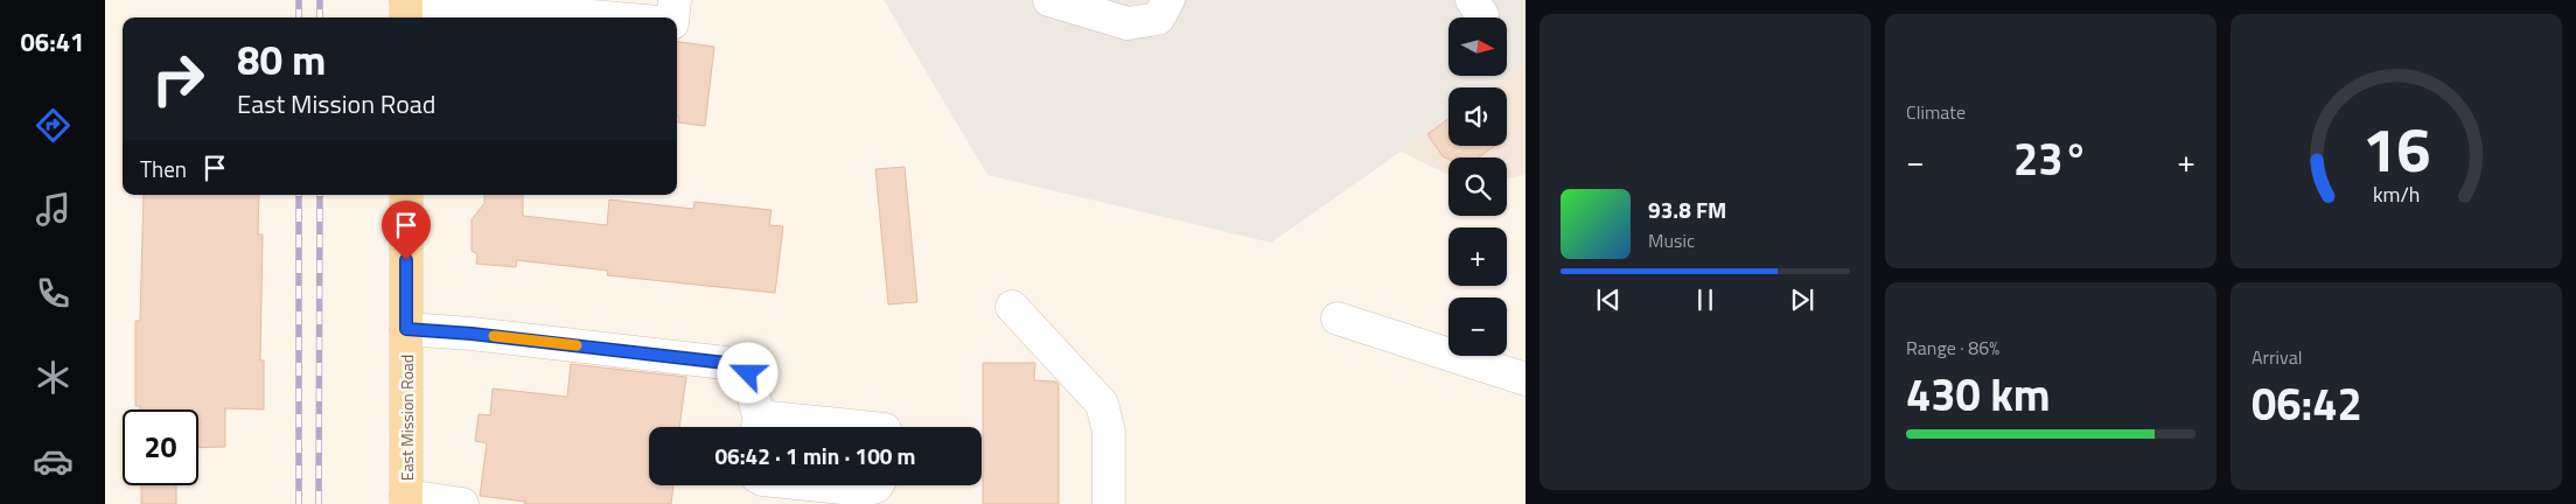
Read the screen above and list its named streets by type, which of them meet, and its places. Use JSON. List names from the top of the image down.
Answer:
{
  "streets": {
    "main road": ["East Mission Road"]
  },
  "north": "right",
  "page": {
    "tabs": "06:41",
    "tile": [
      "Climate",
      ["Range · 86%", "430 km"],
      ["Arrival", "06:42"]
    ],
    "map_buttons": ["+", "−"],
    "turn": ["80 m", "East Mission Road"],
    "heat": ["−", "23°", "+"],
    "then": "Then",
    "song": ["93.8 FM", "Music"],
    "limit": "20",
    "trip": "06:42 · 1 min · 100 m",
    "gauge": ["16", "km/h"]
  }
}
